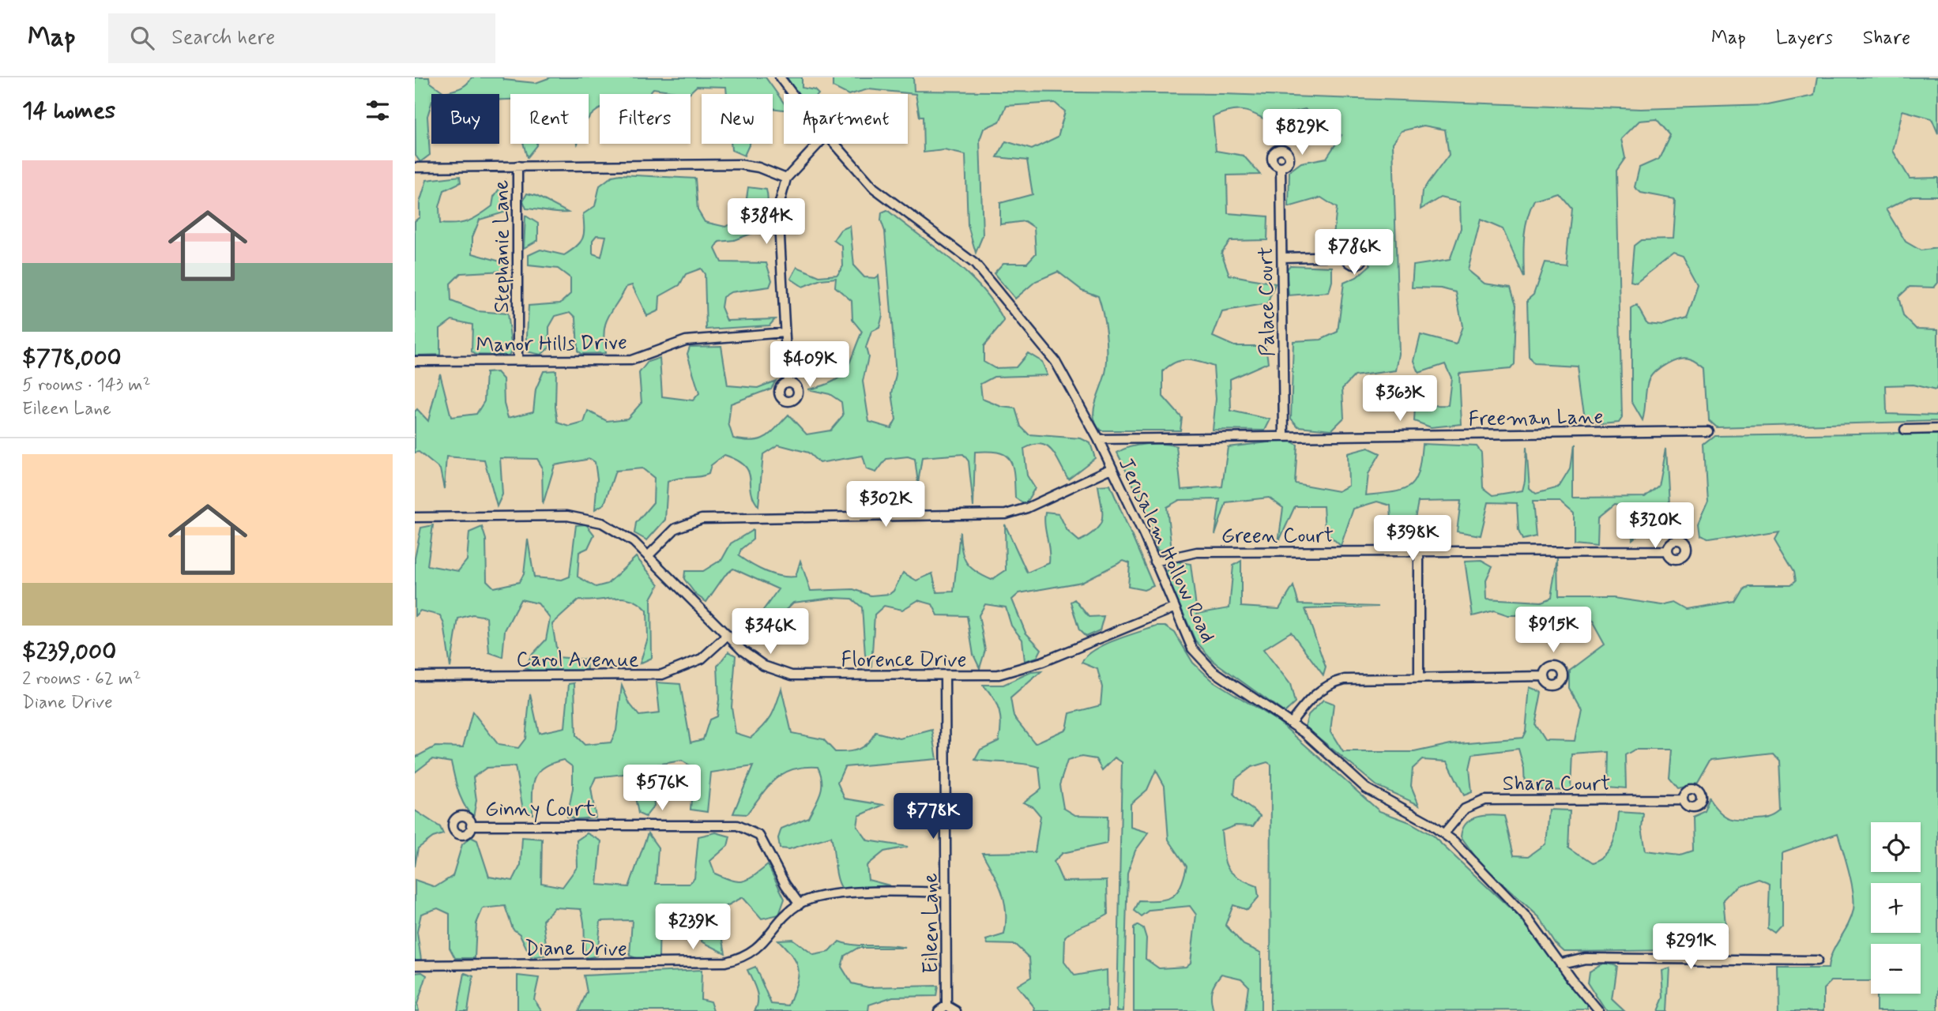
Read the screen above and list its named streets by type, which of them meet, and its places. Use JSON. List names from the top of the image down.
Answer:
{
  "streets": {
    "street": [
      "Stephanie Lane",
      "Palace Court",
      "Manor Hills Drive",
      "Freeman Lane",
      "Green Court",
      "Jerusalem Hollow Road",
      "Carol Avenue",
      "Florence Drive",
      "Shara Court",
      "Ginny Court",
      "Eileen Lane",
      "Diane Drive"
    ]
  },
  "crossings": [
    ["Stephanie Lane", "Manor Hills Drive"],
    ["Palace Court", "Freeman Lane"],
    ["Freeman Lane", "Jerusalem Hollow Road"],
    ["Green Court", "Jerusalem Hollow Road"],
    ["Jerusalem Hollow Road", "Florence Drive"],
    ["Jerusalem Hollow Road", "Shara Court"],
    ["Carol Avenue", "Florence Drive"],
    ["Florence Drive", "Eileen Lane"],
    ["Ginny Court", "Diane Drive"],
    ["Eileen Lane", "Diane Drive"]
  ],
  "page": {
    "header": "Map",
    "search": "Search here",
    "nav": ["Map", "Layers", "Share"],
    "heading": "14 homes",
    "chip": [
      "Buy",
      "Rent",
      "Filters",
      "New",
      "Apartment"
    ],
    "price": [
      "$829K",
      "$384K",
      "$786K",
      "$409K",
      "$363K",
      "$302K",
      "$320K",
      "$398K",
      "$915K",
      "$346K",
      "$576K",
      "$778K",
      "$239K",
      "$291K"
    ],
    "list": [
      {
        "name": "$778,000",
        "note": "5 rooms · 143 m² · Eileen Lane"
      },
      {
        "name": "$239,000",
        "note": "2 rooms · 62 m² · Diane Drive"
      }
    ],
    "map_buttons": ["+", "−"]
  }
}
